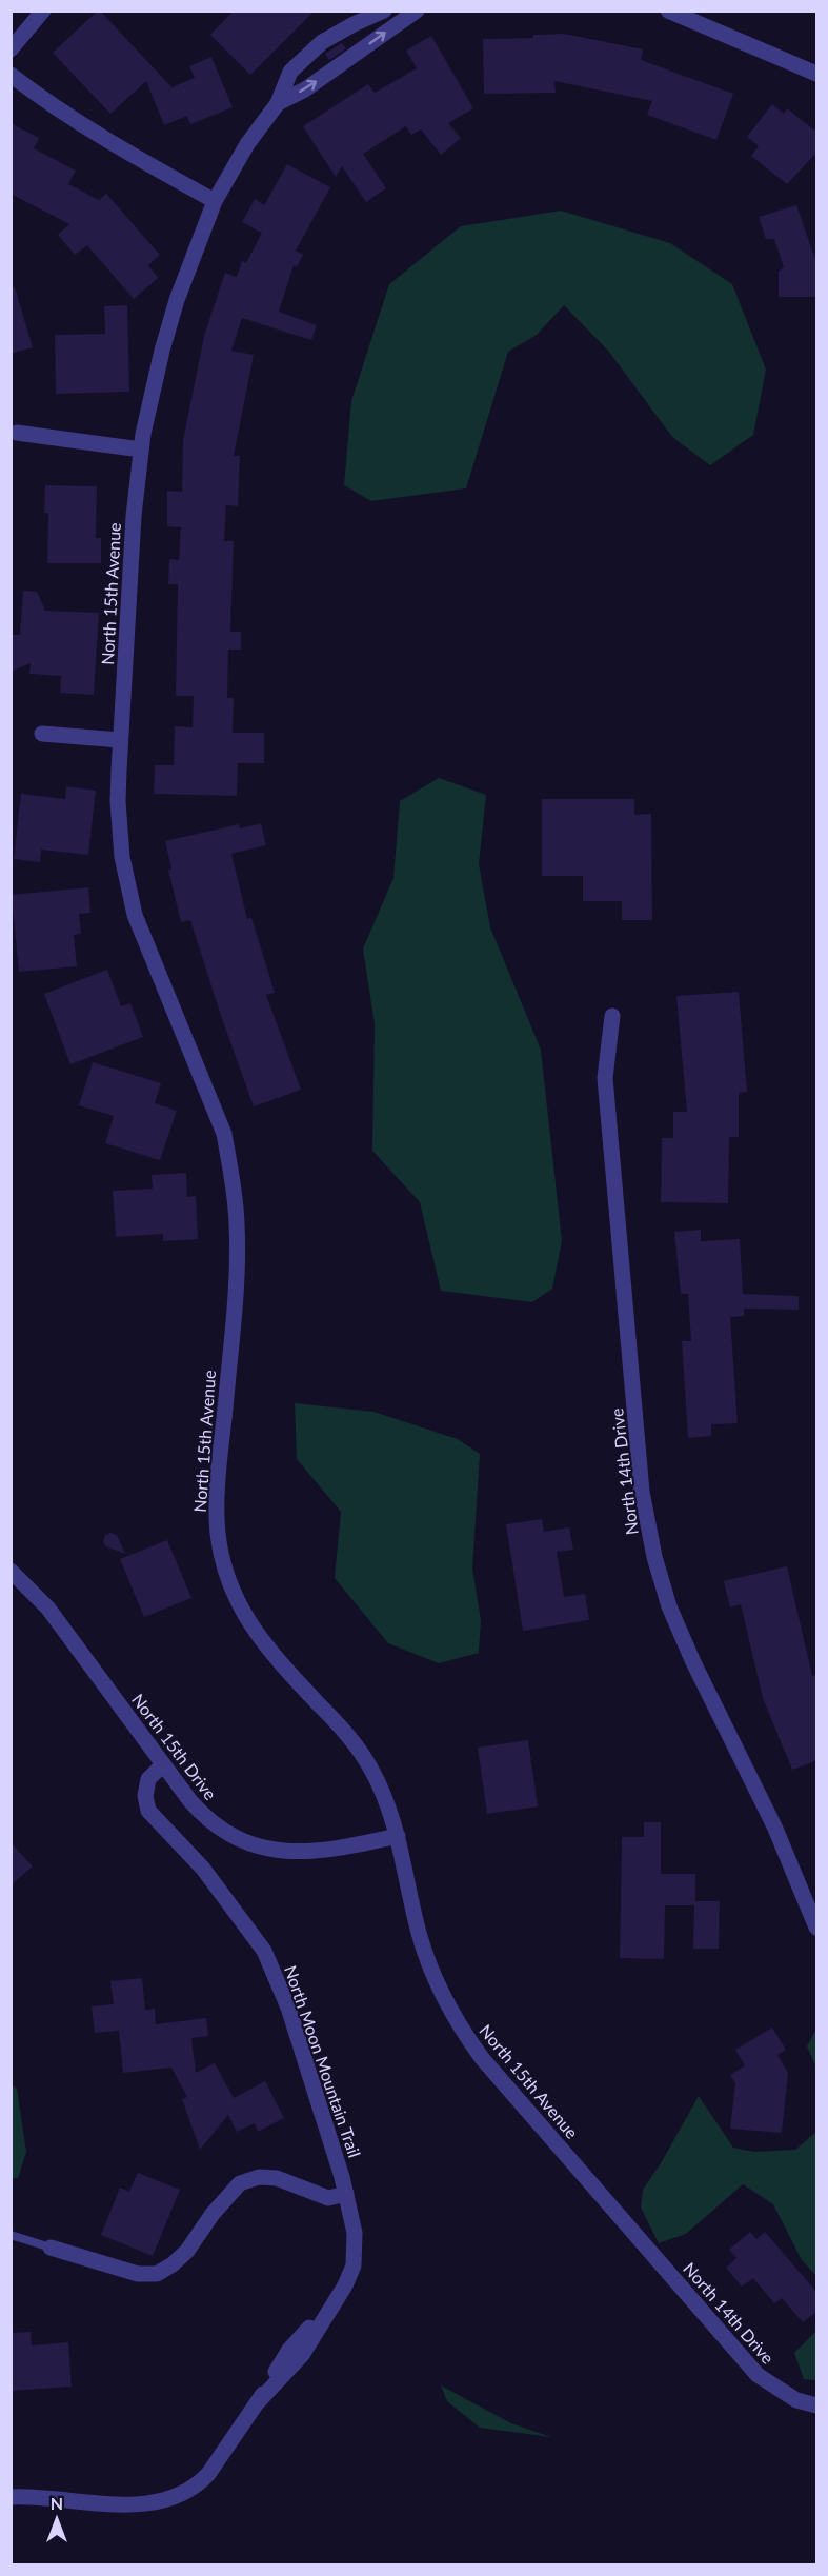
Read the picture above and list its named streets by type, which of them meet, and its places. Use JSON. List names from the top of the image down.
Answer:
{
  "streets": {
    "street": [
      "North 15th Avenue",
      "North 14th Drive",
      "North 15th Drive",
      "North Moon Mountain Trail"
    ]
  },
  "crossings": [
    ["North 15th Avenue", "North 14th Drive"],
    ["North 15th Avenue", "North 15th Drive"],
    ["North 15th Drive", "North Moon Mountain Trail"]
  ],
  "north": "top"
}
